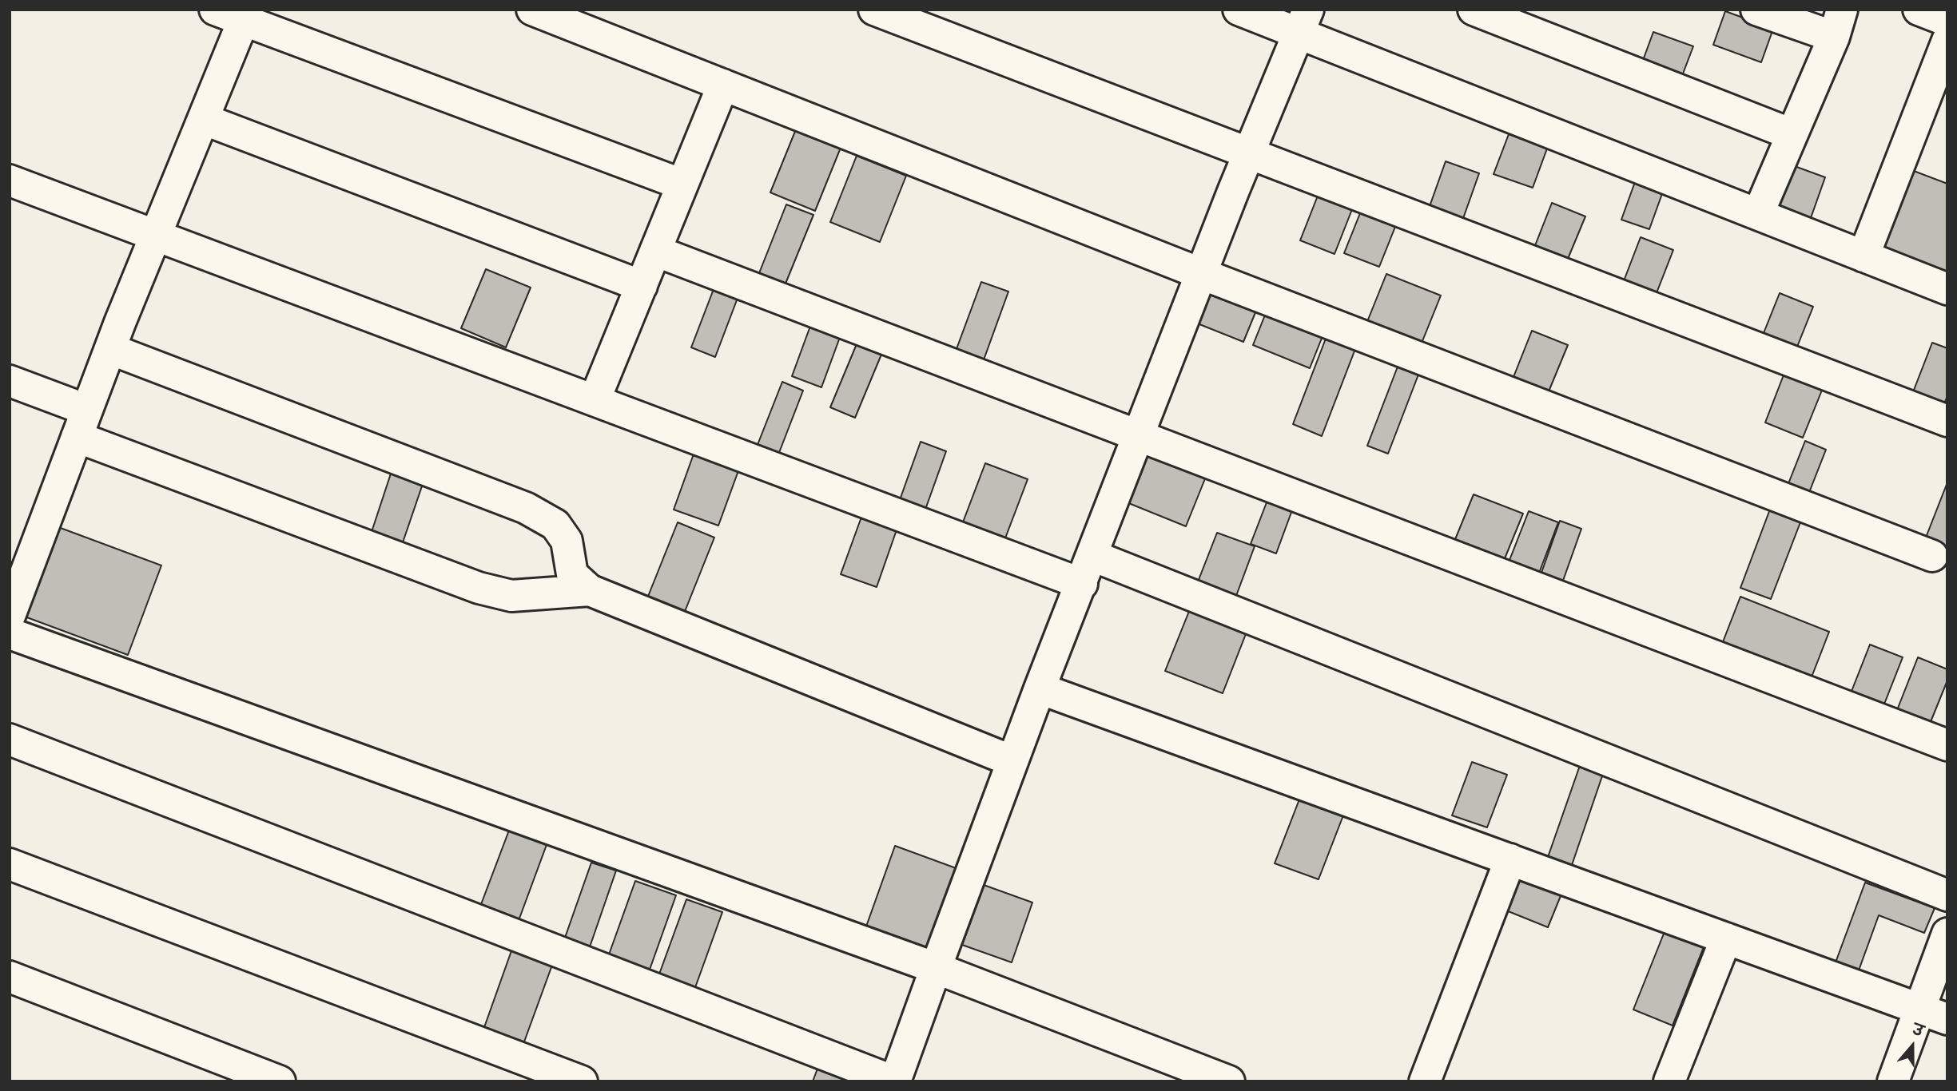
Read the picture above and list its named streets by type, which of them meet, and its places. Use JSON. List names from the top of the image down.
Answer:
{
  "north": "top"
}
